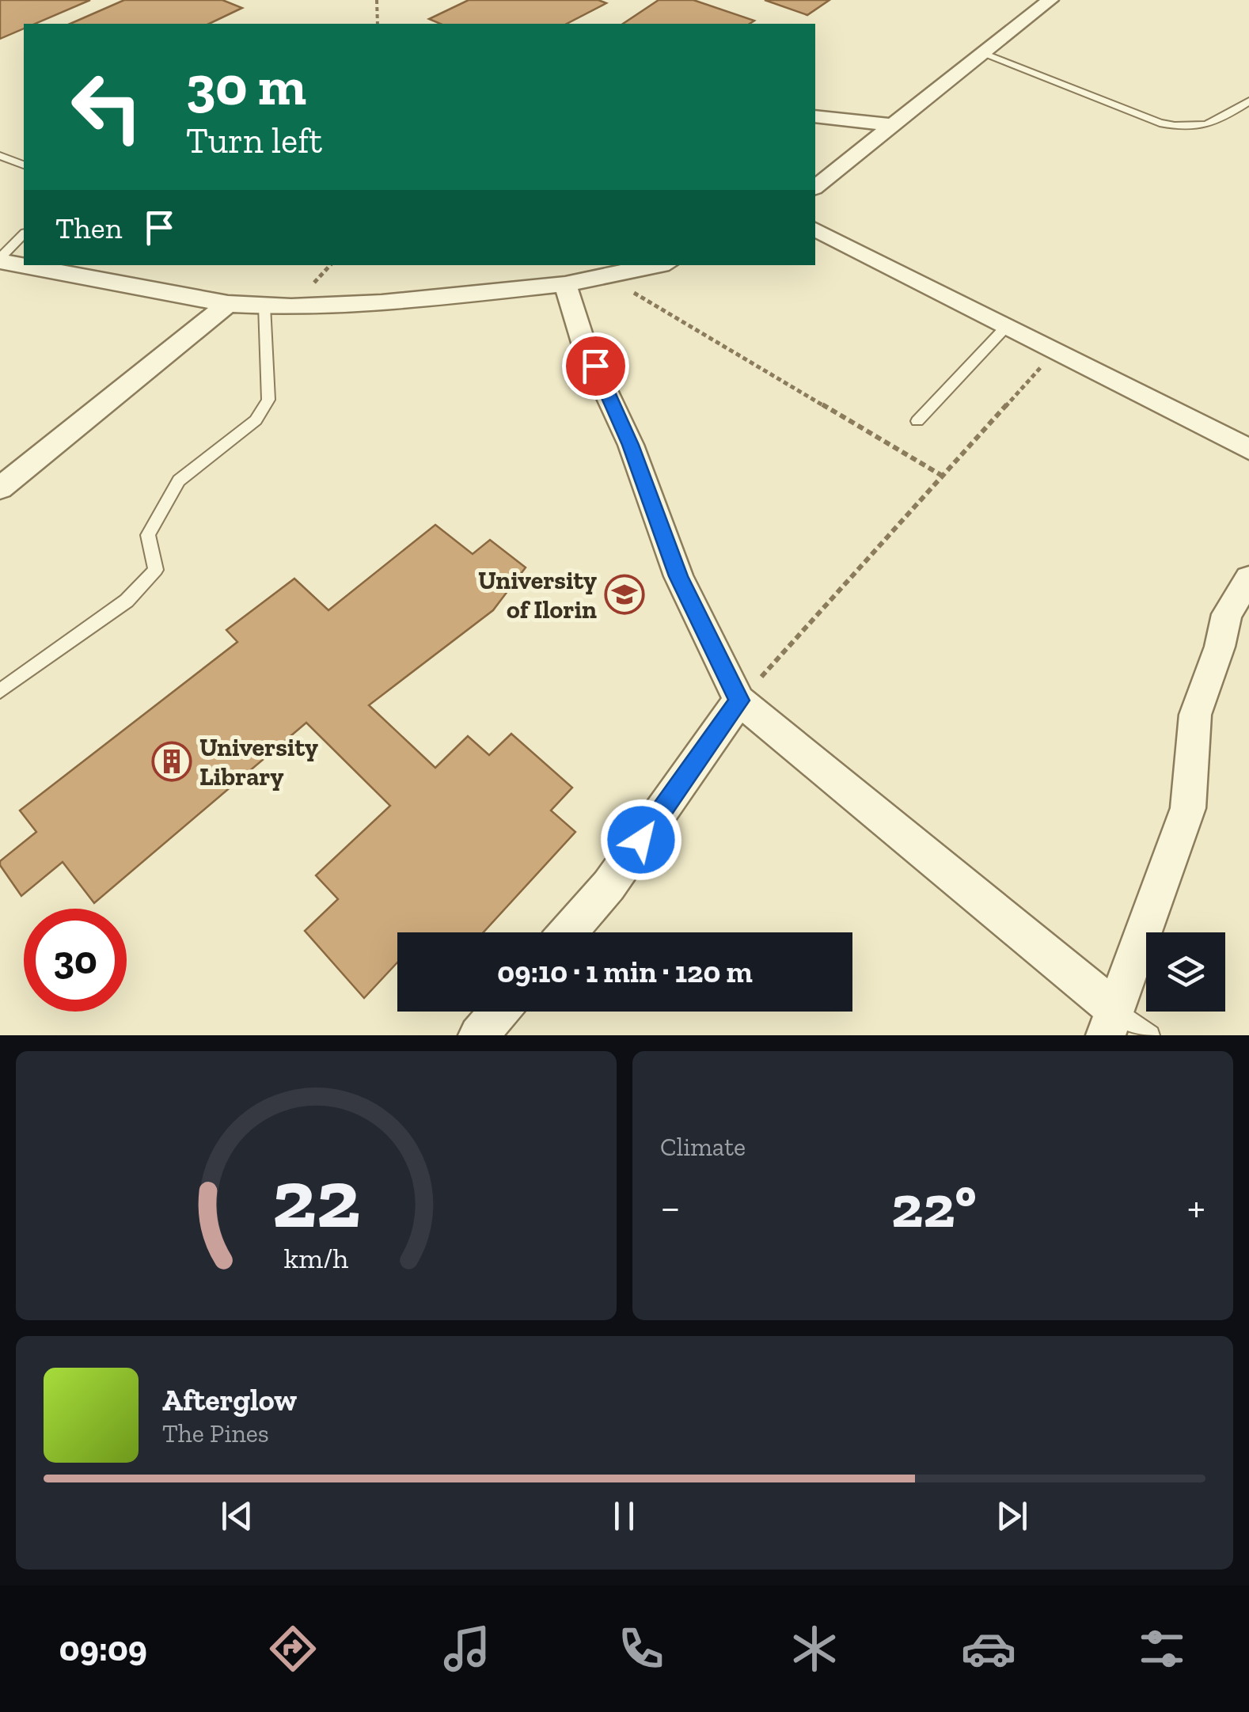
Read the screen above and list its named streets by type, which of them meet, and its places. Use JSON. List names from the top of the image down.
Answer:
{
  "places": {
    "school or university": ["University of Ilorin"],
    "building": ["University Library"]
  },
  "page": {
    "turn": ["30 m", "Turn left"],
    "then": "Then",
    "limit": "30",
    "trip": "09:10 · 1 min · 120 m",
    "tile": "Climate",
    "heat": ["−", "22°", "+"],
    "song": ["Afterglow", "The Pines"],
    "tabs": "09:09",
    "gauge": ["22", "km/h"]
  }
}
